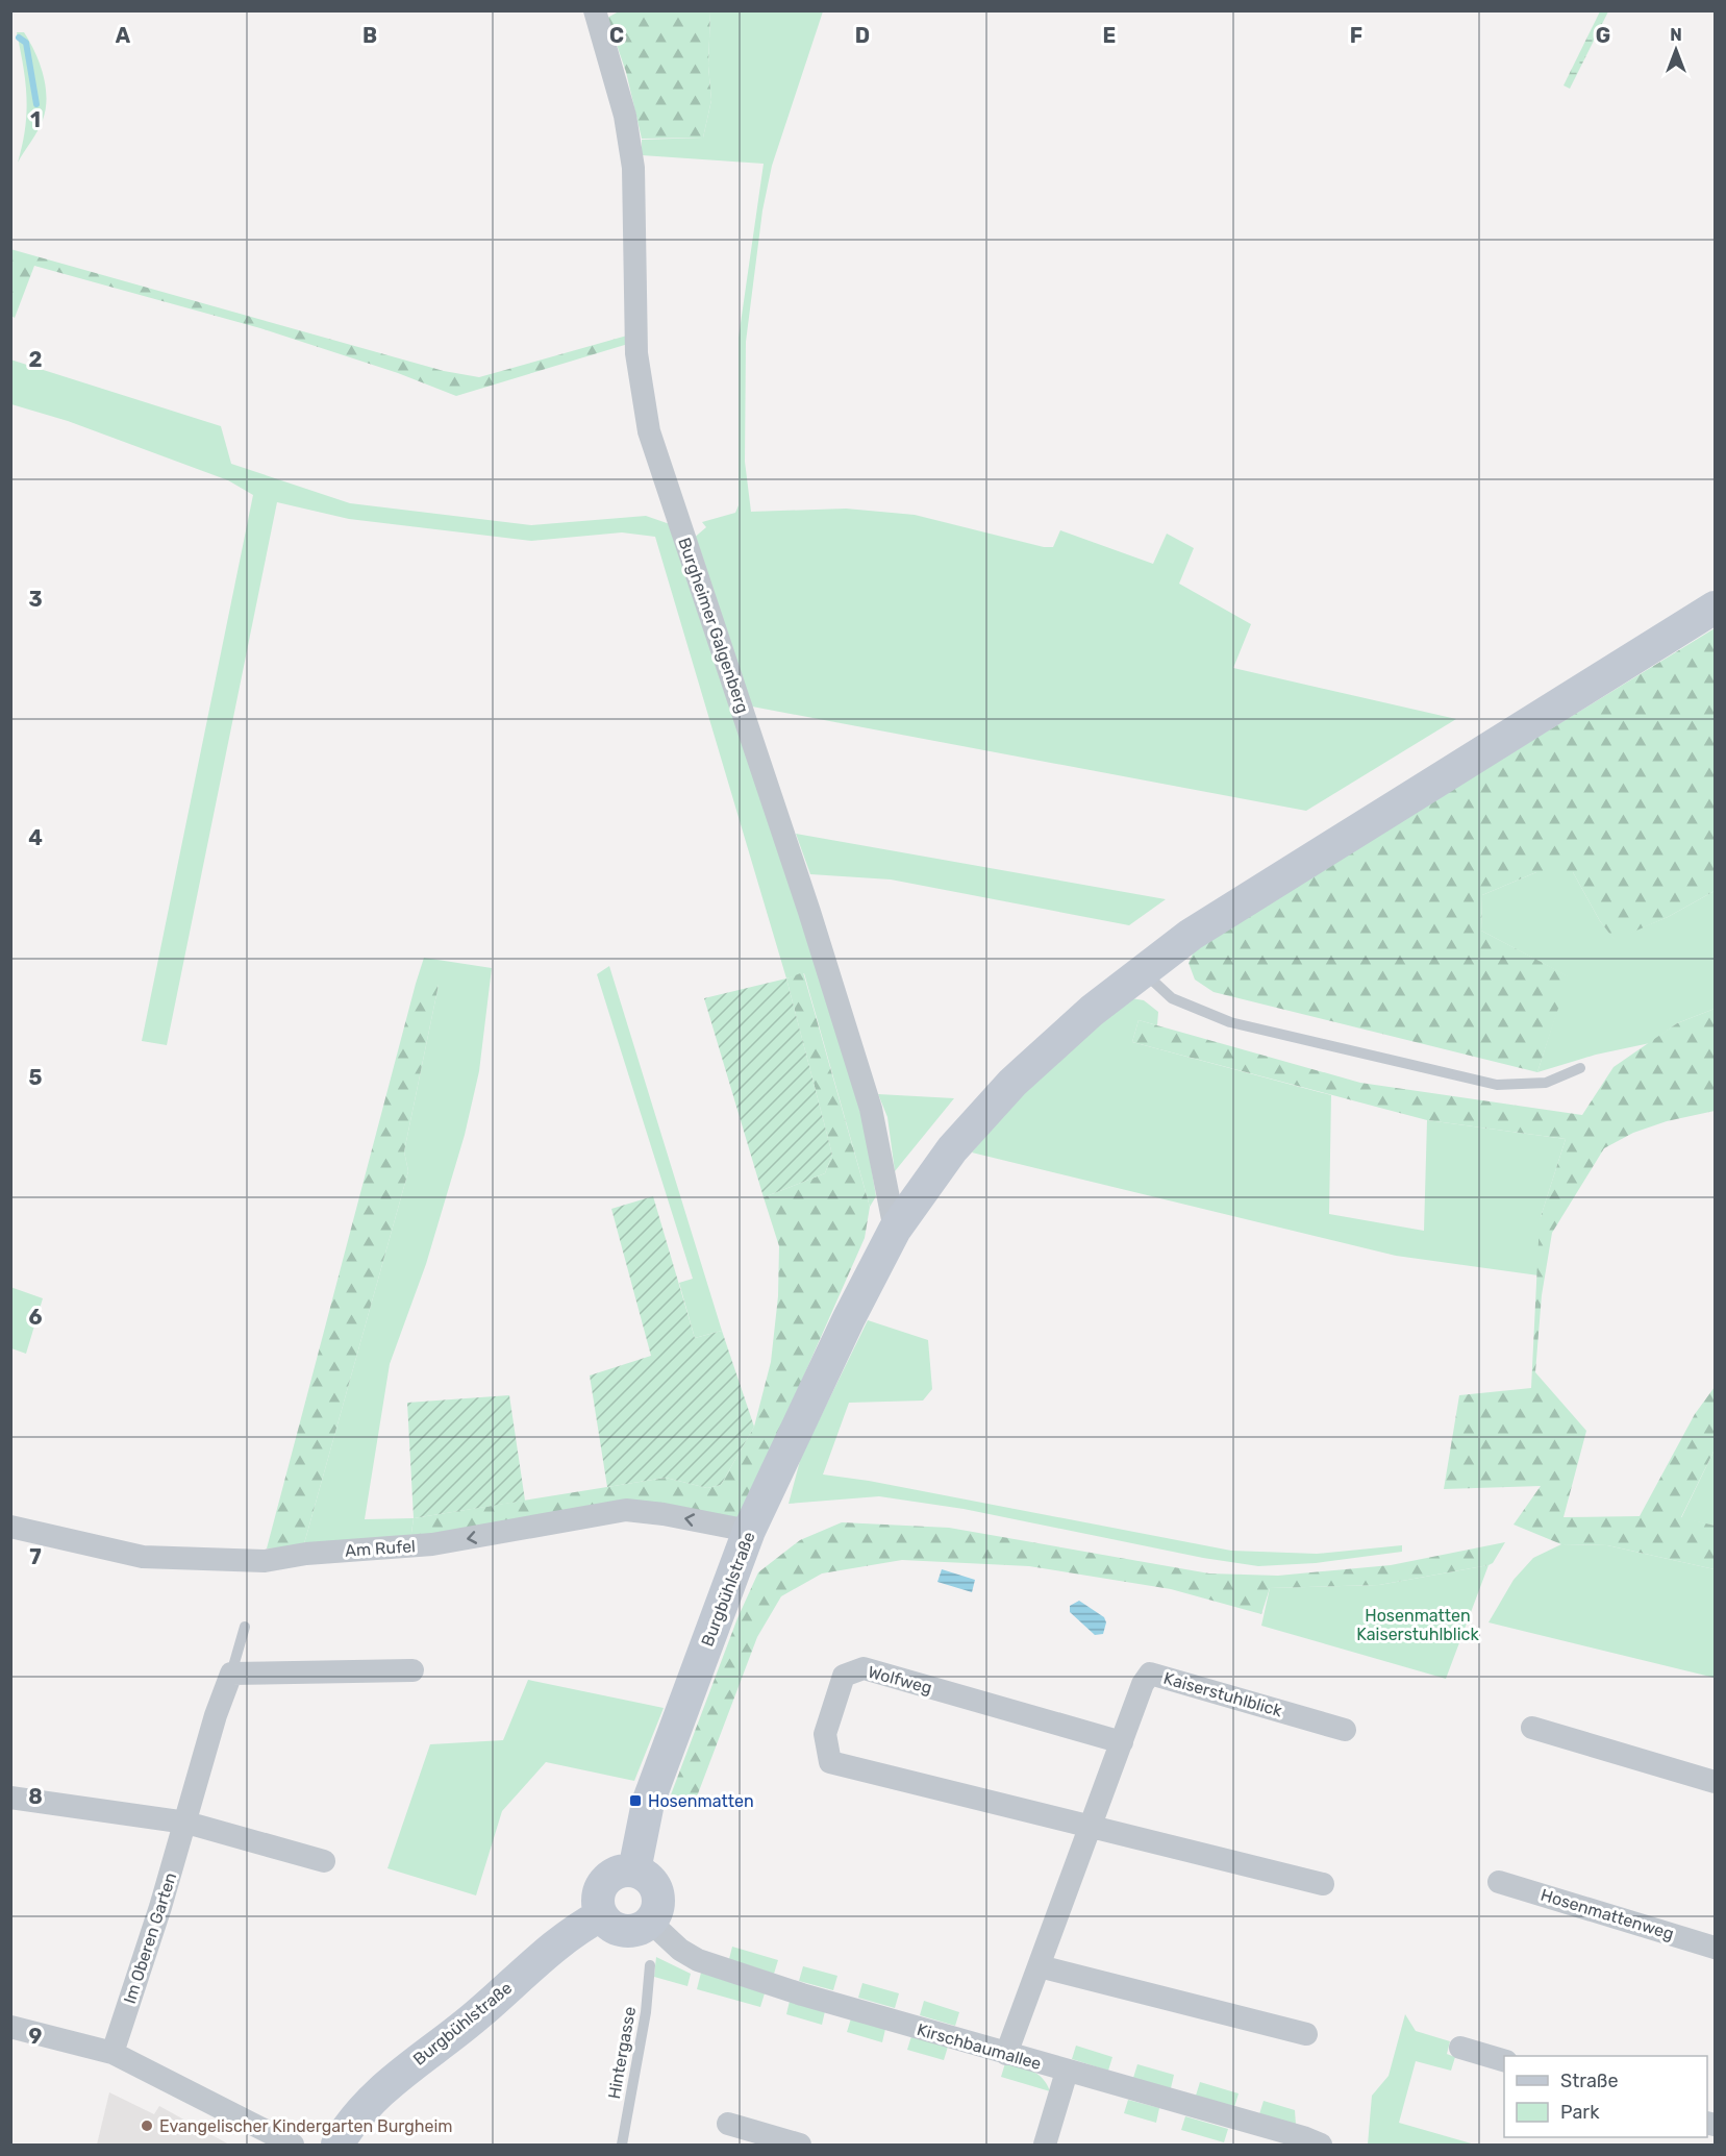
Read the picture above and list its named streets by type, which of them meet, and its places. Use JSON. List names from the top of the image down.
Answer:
{
  "streets": {
    "street": [
      "Burgheimer Galgenberg",
      "Am Rufel",
      "Burgbühlstraße",
      "Wolfweg",
      "Kaiserstuhlblick",
      "Hosenmattenweg",
      "Im Oberen Garten",
      "Kirschbaumallee"
    ],
    "lane": ["Hintergasse"]
  },
  "crossings": [
    ["Burgheimer Galgenberg", "Burgbühlstraße"],
    ["Am Rufel", "Burgbühlstraße"],
    ["Burgbühlstraße", "Kirschbaumallee"],
    ["Wolfweg", "Kaiserstuhlblick"],
    ["Kaiserstuhlblick", "Kirschbaumallee"]
  ],
  "one_way": ["Am Rufel"],
  "parks": ["Hosenmatten Kaiserstuhlblick"],
  "places": {
    "transit": ["Hosenmatten"],
    "other": ["Evangelischer Kindergarten Burgheim"]
  },
  "legend": ["Straße", "Park"],
  "north": "top",
  "grid": {
    "columns": [
      "A",
      "B",
      "C",
      "D",
      "E",
      "F",
      "G"
    ],
    "rows": [
      "1",
      "2",
      "3",
      "4",
      "5",
      "6",
      "7",
      "8",
      "9"
    ]
  }
}
